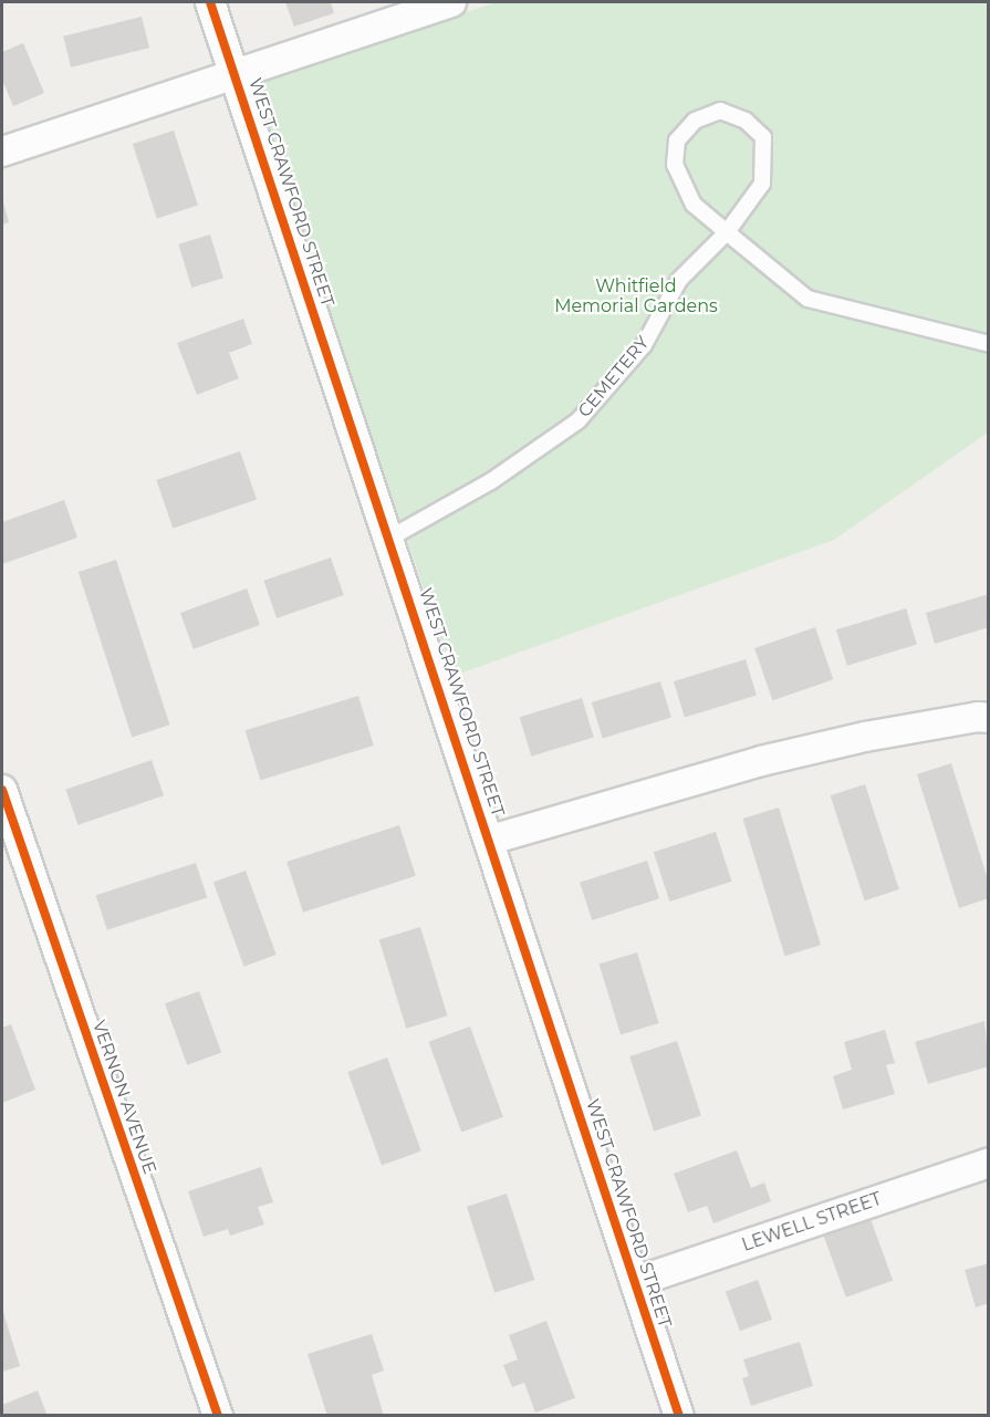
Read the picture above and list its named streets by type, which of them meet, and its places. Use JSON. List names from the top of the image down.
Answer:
{
  "streets": {
    "street": ["WEST CRAWFORD STREET", "VERNON AVENUE", "LEWELL STREET"],
    "lane": ["CEMETERY"]
  },
  "crossings": [
    ["WEST CRAWFORD STREET", "CEMETERY"],
    ["WEST CRAWFORD STREET", "LEWELL STREET"]
  ],
  "parks": ["Whitfield Memorial Gardens"]
}
